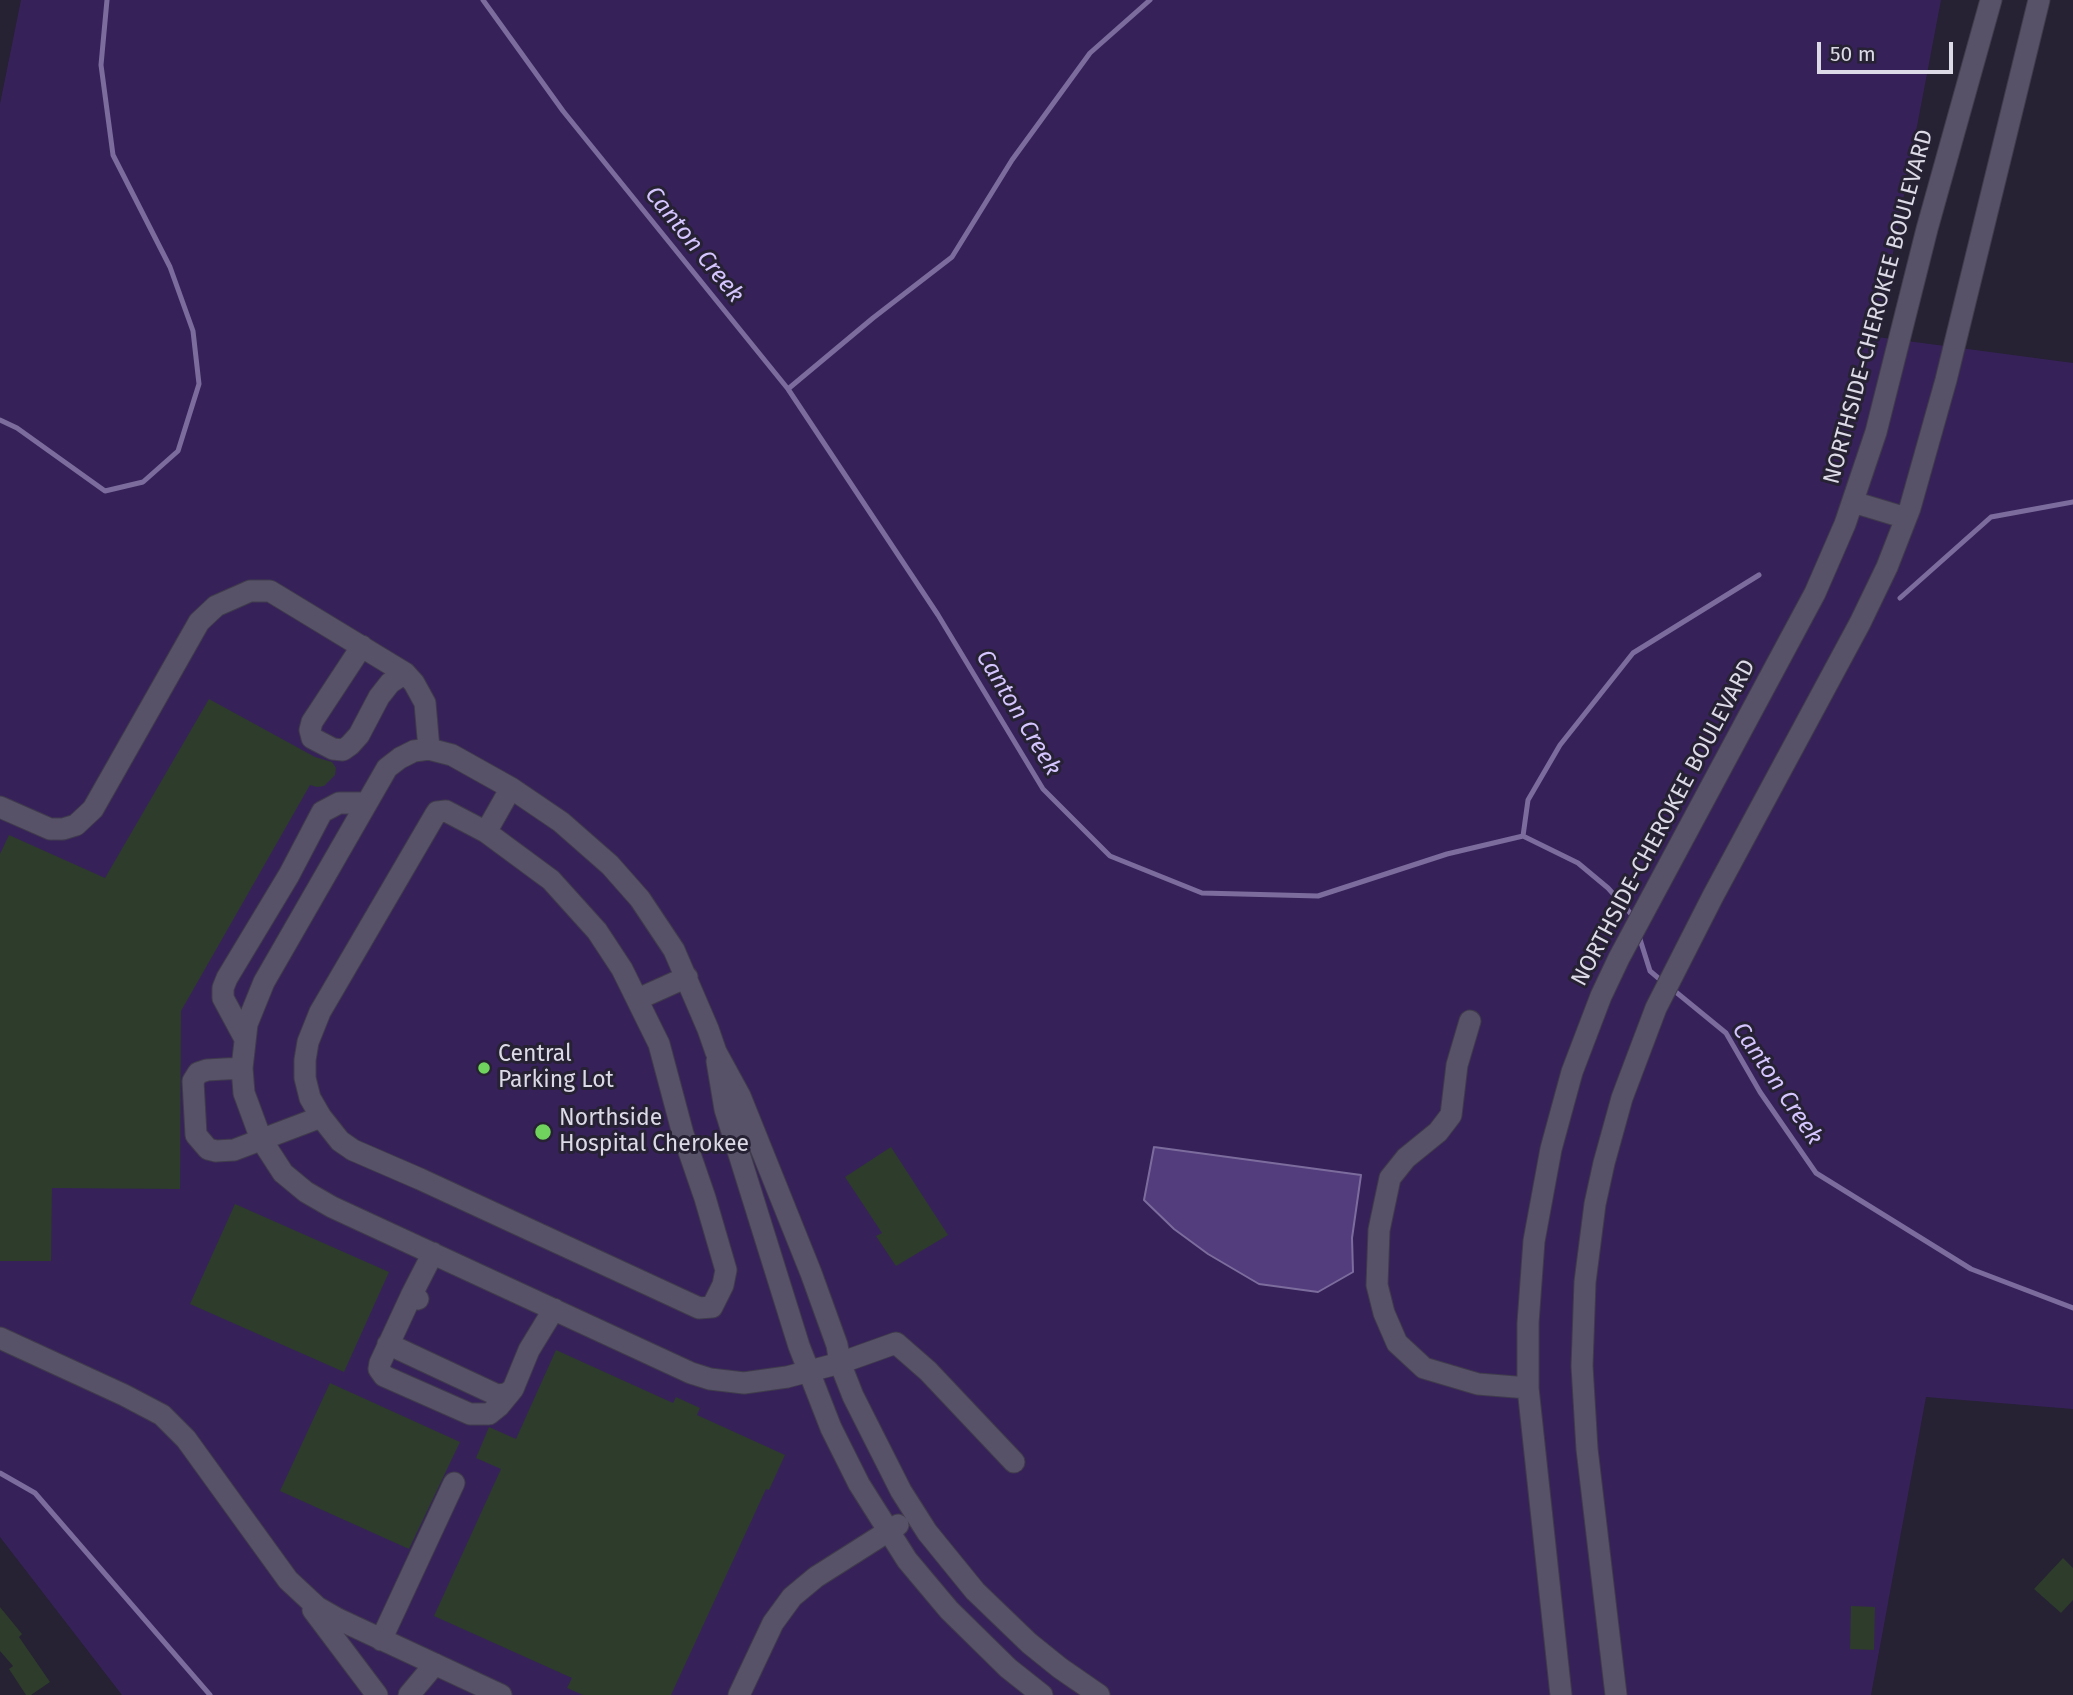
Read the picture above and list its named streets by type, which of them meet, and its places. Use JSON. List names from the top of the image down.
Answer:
{
  "streets": {
    "street": ["NORTHSIDE-CHEROKEE BOULEVARD"]
  },
  "water": ["Canton Creek"],
  "places": ["Central Parking Lot", "Northside Hospital Cherokee"],
  "scale_bar": "50 m"
}
